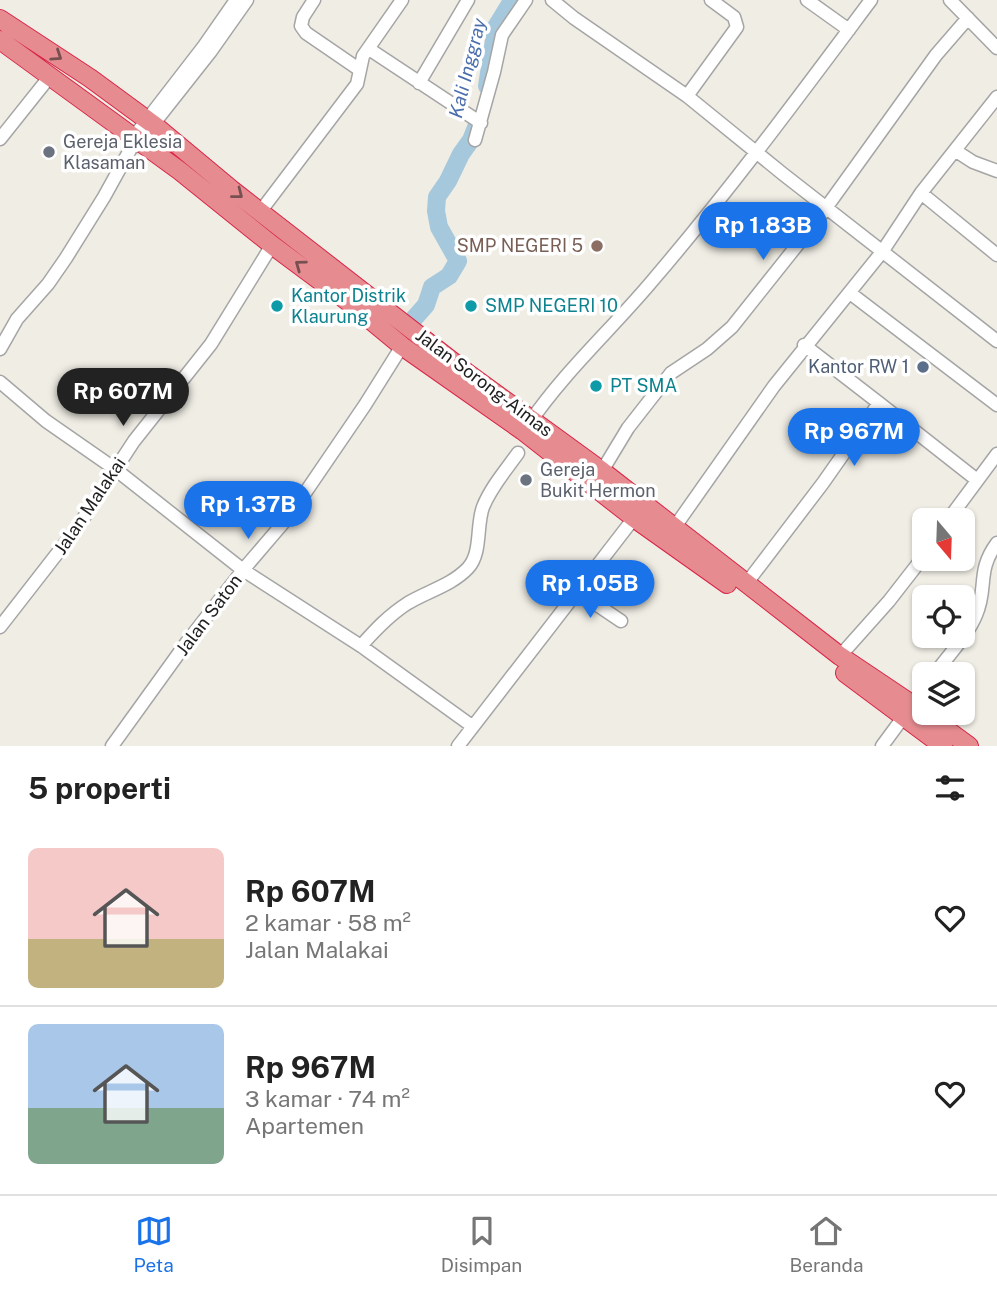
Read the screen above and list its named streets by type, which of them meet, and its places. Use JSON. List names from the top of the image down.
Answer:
{
  "streets": {
    "highway": ["Jalan Sorong-Aimas"],
    "street": ["Jalan Malakai", "Jalan Saton"]
  },
  "crossings": [
    ["Jalan Sorong-Aimas", "Jalan Malakai"],
    ["Jalan Sorong-Aimas", "Jalan Saton"]
  ],
  "water": ["Kali Inggray"],
  "places": [
    "Gereja Eklesia Klasaman",
    "SMP NEGERI 5",
    "Kantor Distrik Klaurung",
    "SMP NEGERI 10",
    "Kantor RW 1",
    "PT SMA",
    "Gereja Bukit Hermon"
  ],
  "north": "bottom",
  "page": {
    "price": [
      "Rp 1.83B",
      "Rp 607M",
      "Rp 967M",
      "Rp 1.37B",
      "Rp 1.05B"
    ],
    "heading": "5 properti",
    "list": [
      {
        "name": "Rp 607M",
        "note": "2 kamar · 58 m² · Jalan Malakai"
      },
      {
        "name": "Rp 967M",
        "note": "3 kamar · 74 m² · Apartemen"
      }
    ],
    "tabs": ["Peta", "Disimpan", "Beranda"]
  }
}
